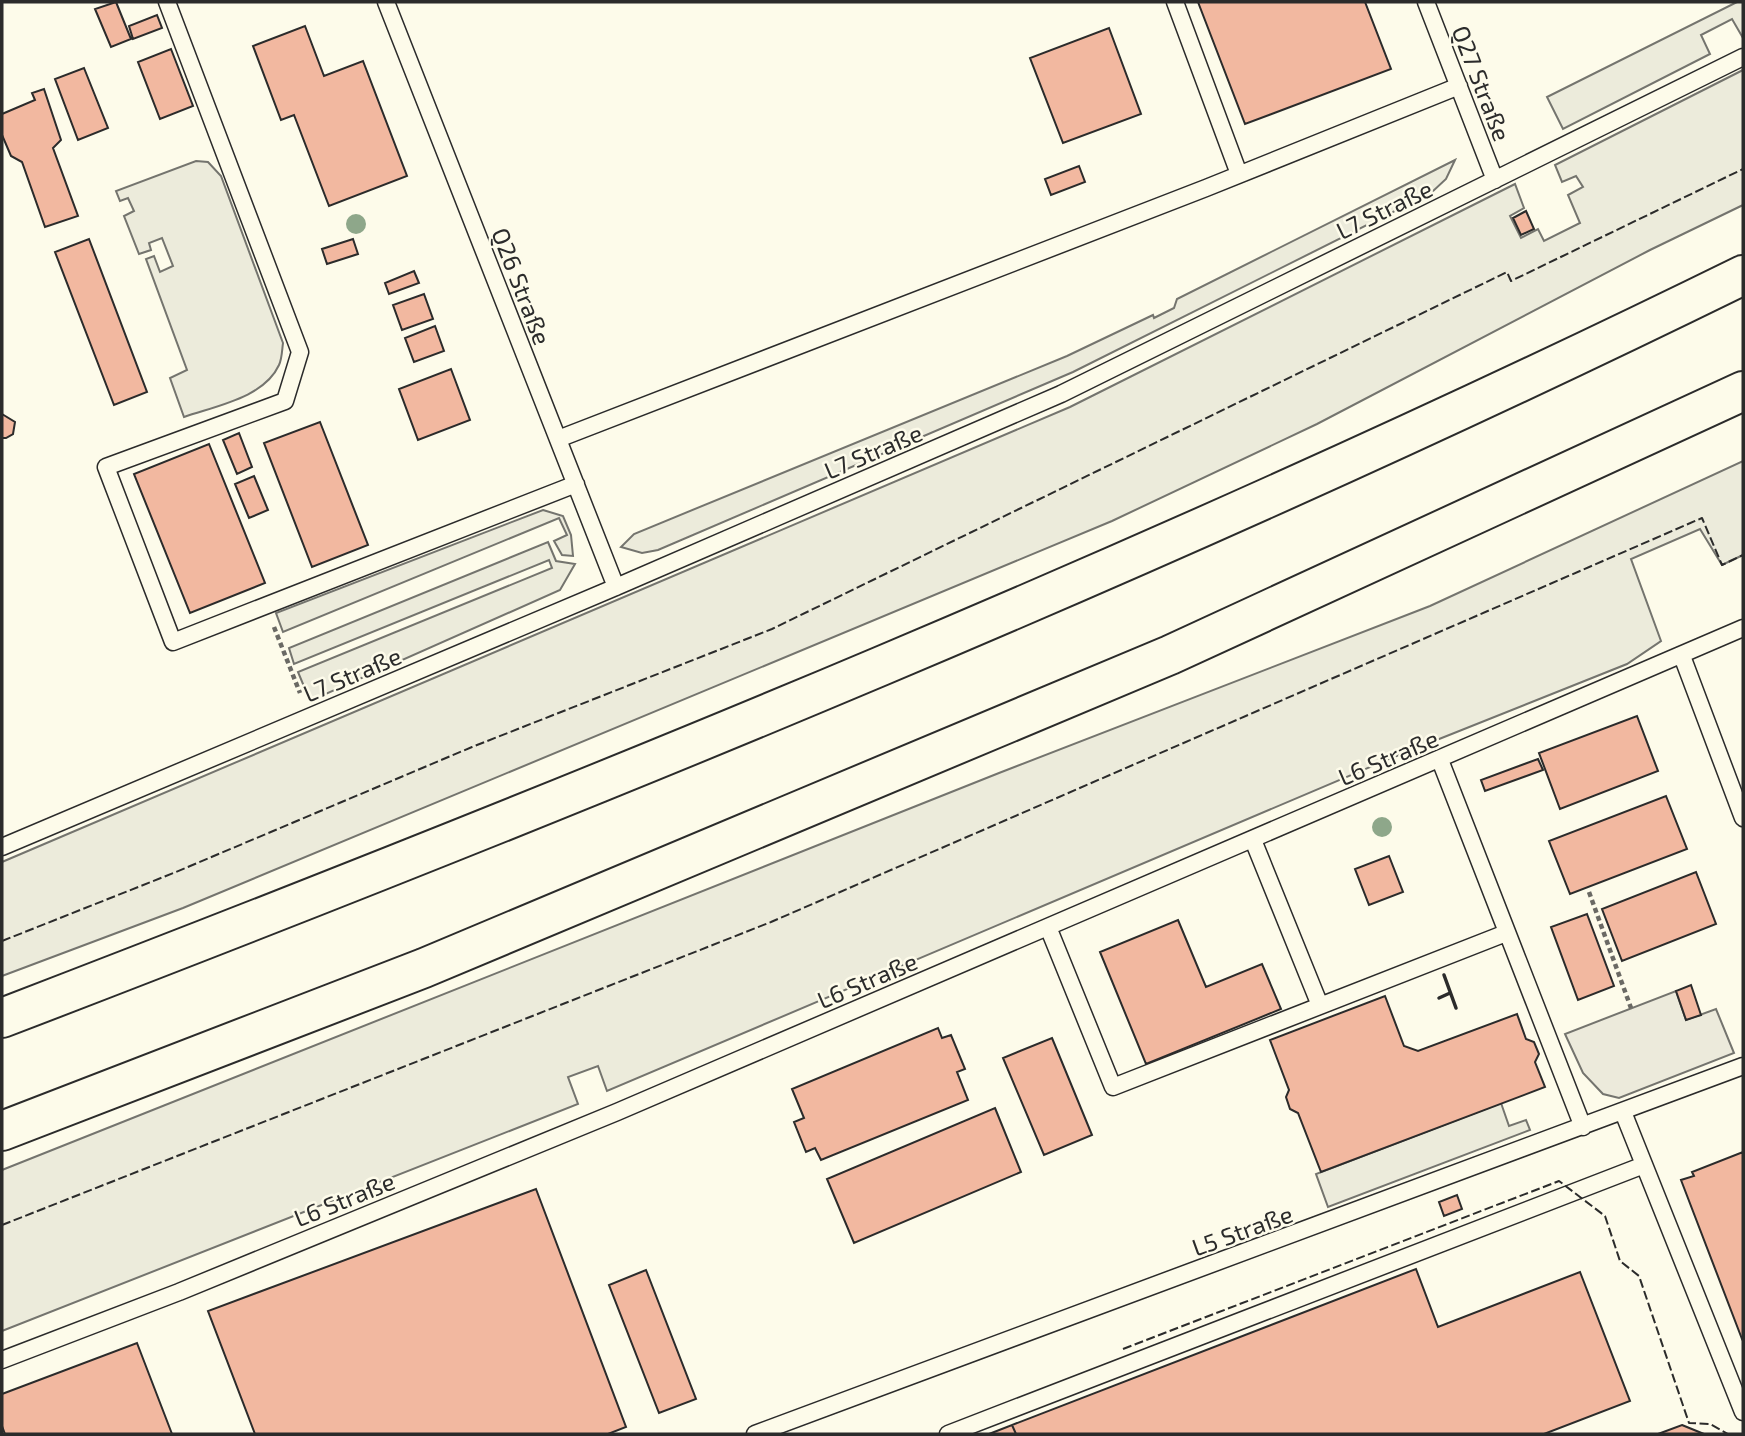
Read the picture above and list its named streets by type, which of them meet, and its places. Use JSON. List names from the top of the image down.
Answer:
{
  "streets": {
    "lane": [
      "Q27 Straße",
      "L7 Straße",
      "Q26 Straße",
      "L6 Straße",
      "L5 Straße"
    ]
  },
  "crossings": [
    ["Q27 Straße", "L7 Straße"],
    ["L7 Straße", "Q26 Straße"]
  ]
}
